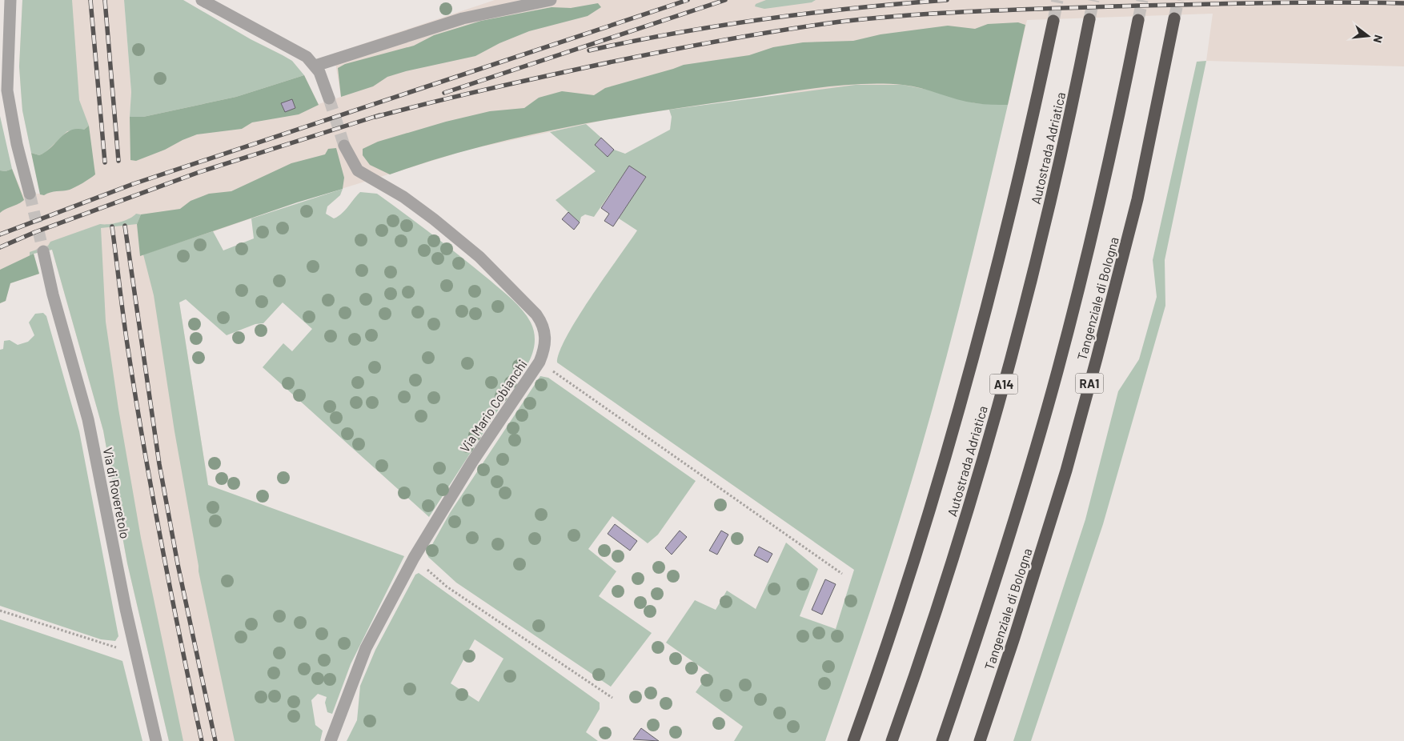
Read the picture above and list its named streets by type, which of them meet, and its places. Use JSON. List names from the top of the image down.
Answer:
{
  "streets": {
    "highway": [
      "Autostrada Adriatica",
      "Tangenziale di Bologna",
      "RA1",
      "A14"
    ],
    "street": ["Via Mario Cobianchi", "Via di Roveretolo"]
  },
  "north": "right"
}
